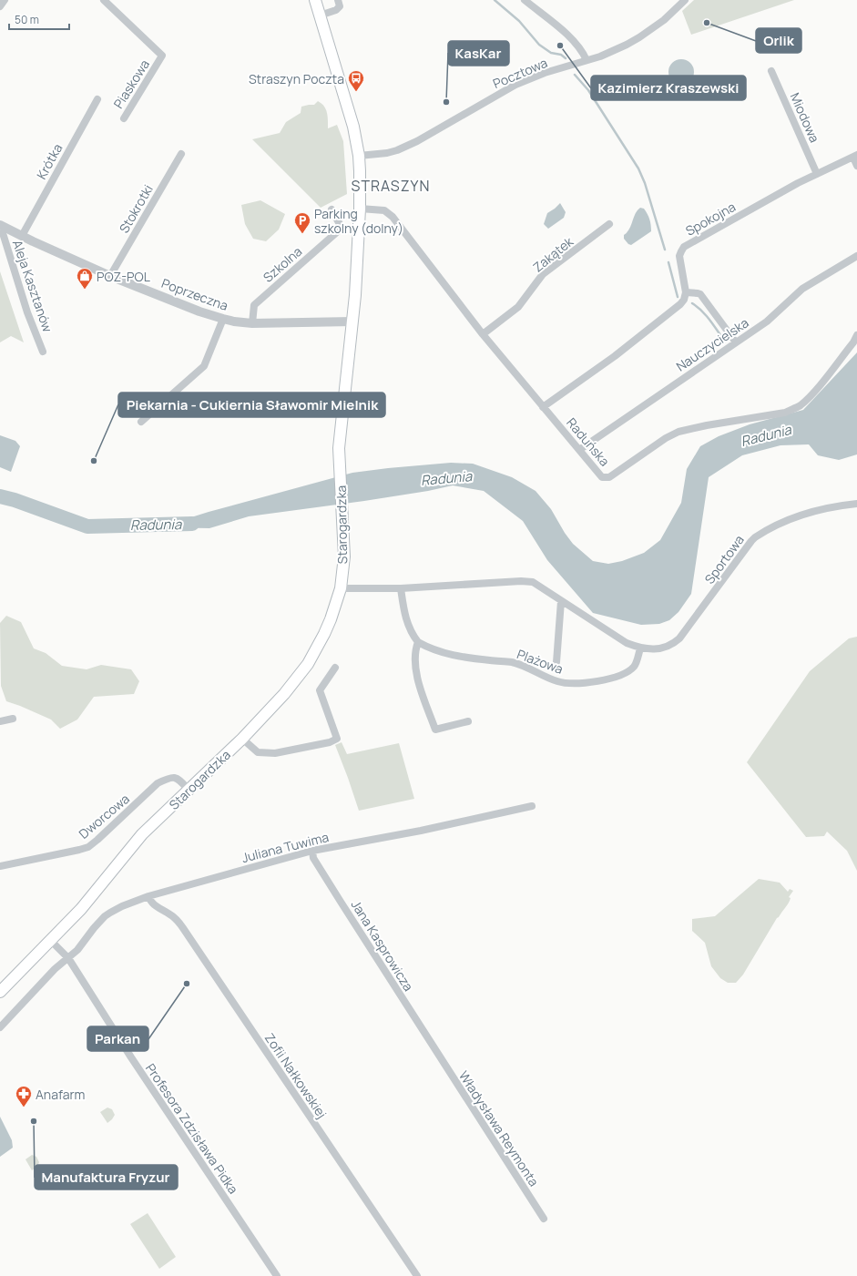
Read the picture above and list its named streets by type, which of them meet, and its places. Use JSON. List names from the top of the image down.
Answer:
{
  "streets": {
    "main road": ["Starogardzka"],
    "street": [
      "Pocztowa",
      "Piaskowa",
      "Miodowa",
      "Krótka",
      "Stokrotki",
      "Spokojna",
      "Zakątek",
      "Szkolna",
      "Aleja Kasztanów",
      "Poprzeczna",
      "Nauczycielska",
      "Raduńska",
      "Sportowa",
      "Plażowa",
      "Dworcowa",
      "Juliana Tuwima",
      "Jana Kasprowicza",
      "Zofii Nałkowskiej",
      "Profesora Zdzisława Pidka",
      "Władysława Reymonta"
    ]
  },
  "crossings": [
    ["Pocztowa", "Starogardzka"],
    ["Miodowa", "Spokojna"],
    ["Krótka", "Poprzeczna"],
    ["Stokrotki", "Poprzeczna"],
    ["Zakątek", "Raduńska"],
    ["Szkolna", "Poprzeczna"],
    ["Aleja Kasztanów", "Poprzeczna"],
    ["Poprzeczna", "Starogardzka"],
    ["Nauczycielska", "Raduńska"],
    ["Raduńska", "Starogardzka"],
    ["Starogardzka", "Dworcowa"],
    ["Starogardzka", "Profesora Zdzisława Pidka"],
    ["Sportowa", "Plażowa"],
    ["Juliana Tuwima", "Jana Kasprowicza"],
    ["Juliana Tuwima", "Zofii Nałkowskiej"],
    ["Juliana Tuwima", "Profesora Zdzisława Pidka"],
    ["Jana Kasprowicza", "Władysława Reymonta"]
  ],
  "districts": ["STRASZYN"],
  "water": ["Radunia"],
  "places": {
    "other": [
      "Orlik",
      "Kazimierz Kraszewski",
      "KasKar",
      "Piekarnia - Cukiernia Sławomir Mielnik",
      "Parkan",
      "Manufaktura Fryzur"
    ],
    "bus stop": ["Straszyn Poczta"],
    "parking": ["Parking szkolny (dolny)"],
    "shop": ["POZ-POL"],
    "pharmacy": ["Anafarm"]
  },
  "scale_bar": "50 m"
}
